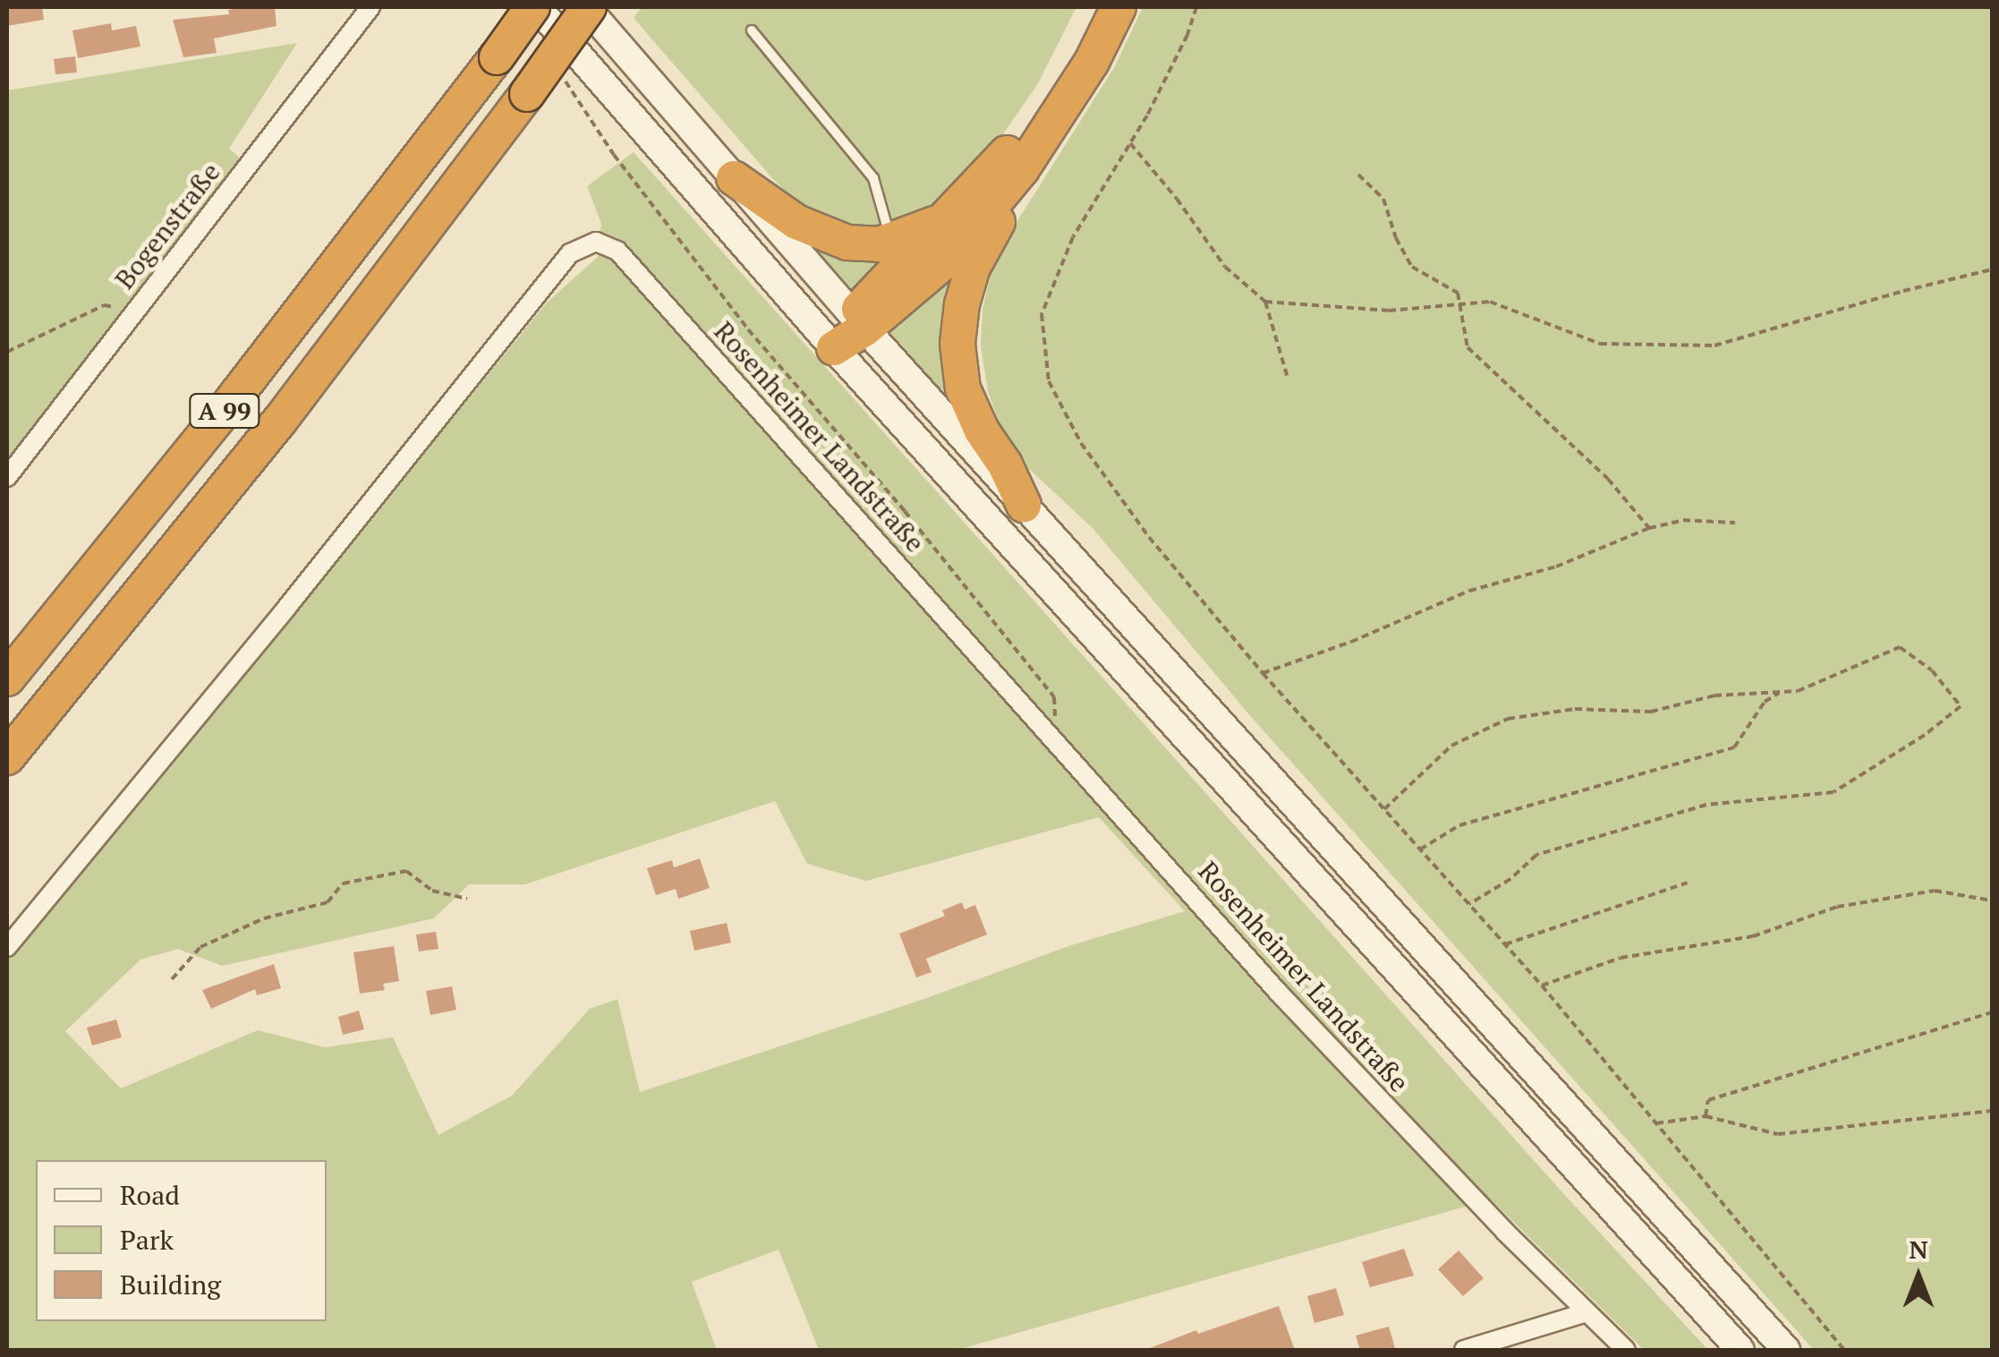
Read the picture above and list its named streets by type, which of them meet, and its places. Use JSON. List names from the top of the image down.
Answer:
{
  "streets": {
    "highway": ["A 99"],
    "street": ["Bogenstraße", "Rosenheimer Landstraße"]
  },
  "legend": ["Road", "Park", "Building"],
  "north": "top"
}
